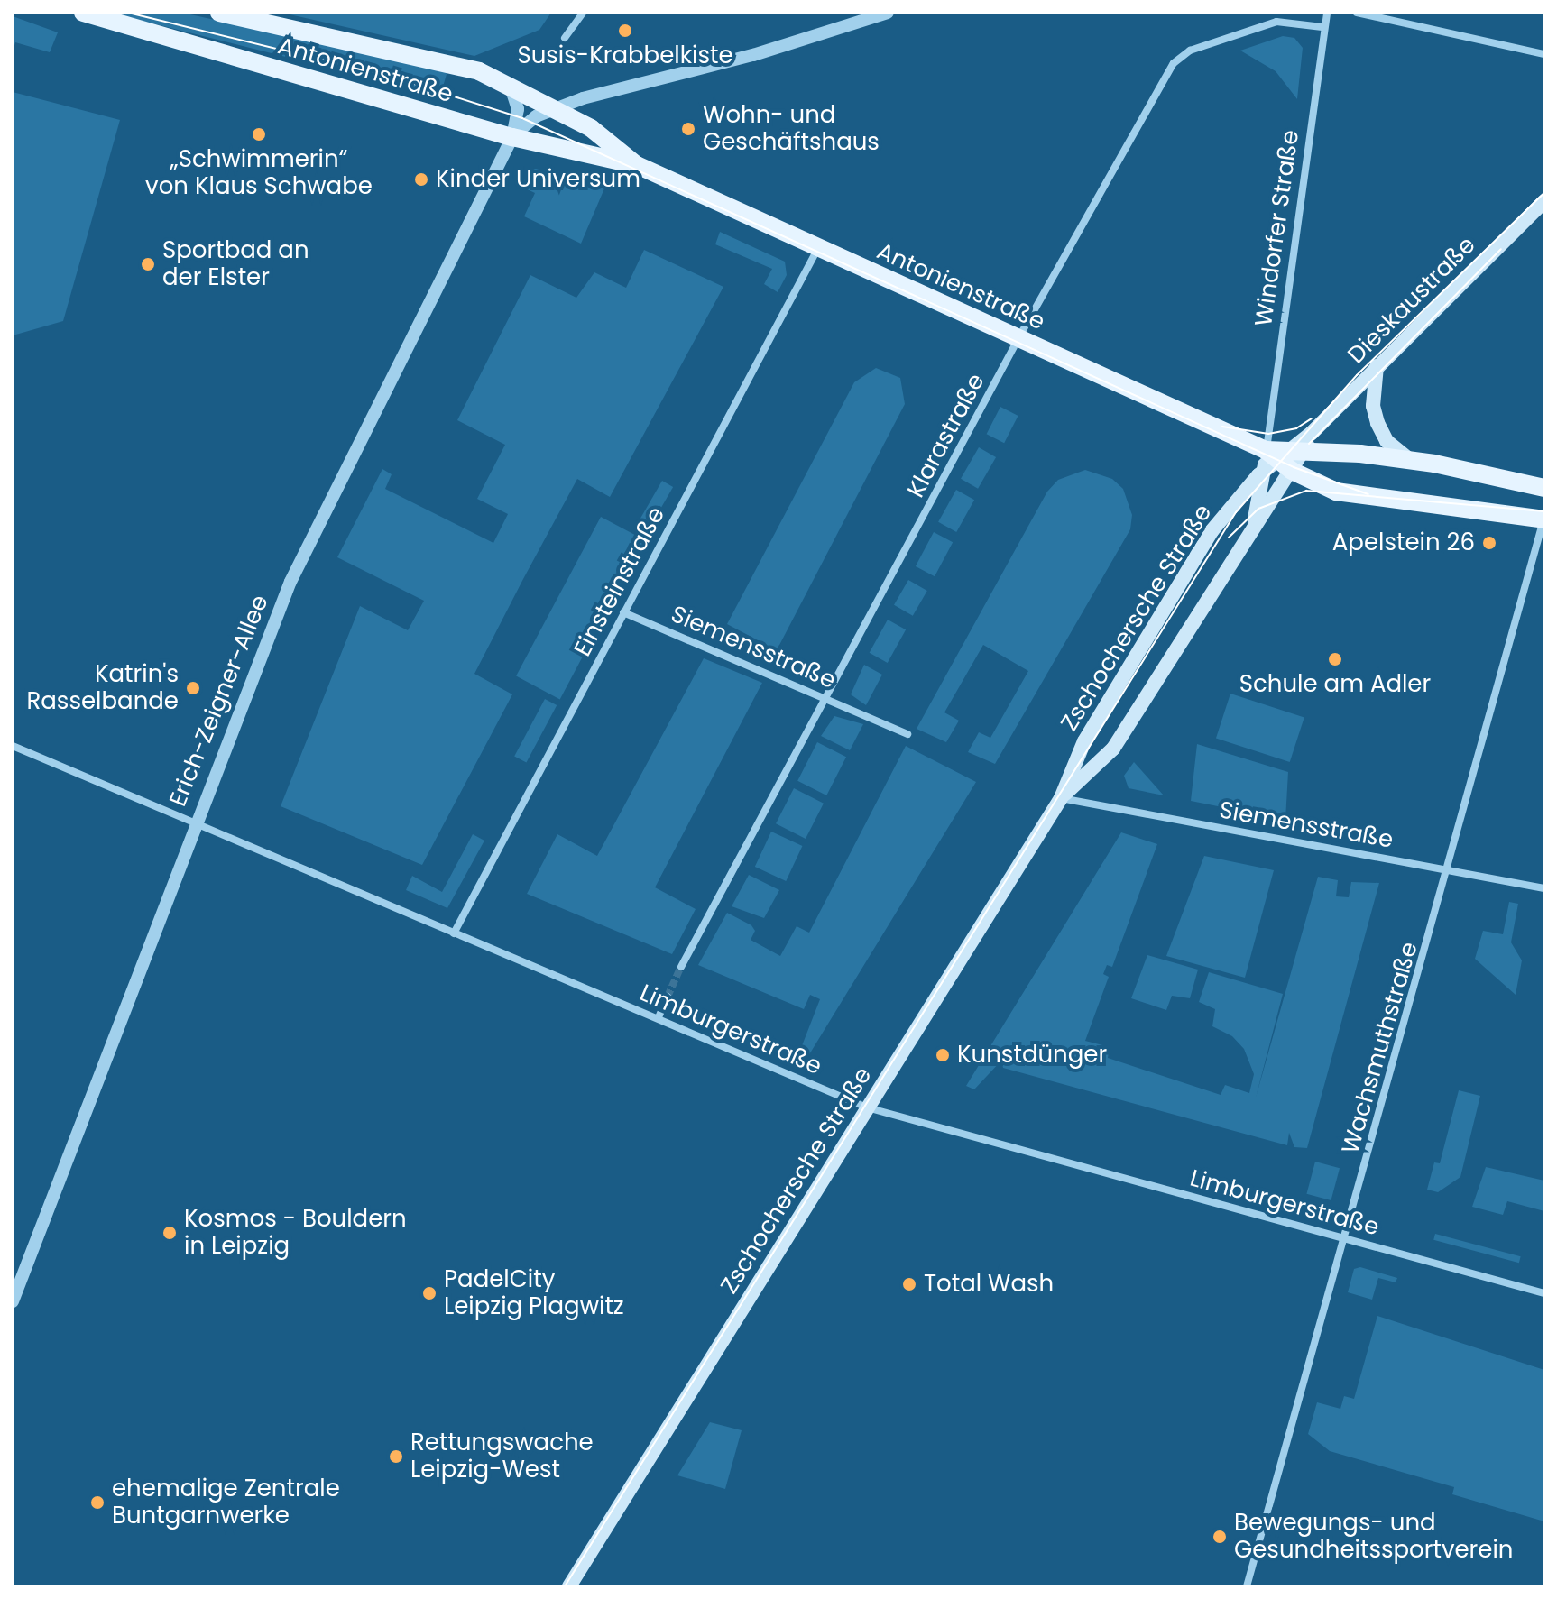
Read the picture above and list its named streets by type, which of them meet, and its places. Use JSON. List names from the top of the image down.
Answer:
{
  "streets": {
    "main road": ["Antonienstraße", "Dieskaustraße", "Zschochersche Straße"],
    "street": [
      "Windorfer Straße",
      "Klarastraße",
      "Einsteinstraße",
      "Siemensstraße",
      "Erich-Zeigner-Allee",
      "Limburgerstraße",
      "Wachsmuthstraße"
    ]
  },
  "crossings": [
    ["Antonienstraße", "Windorfer Straße"],
    ["Antonienstraße", "Klarastraße"],
    ["Antonienstraße", "Einsteinstraße"],
    ["Antonienstraße", "Zschochersche Straße"],
    ["Antonienstraße", "Erich-Zeigner-Allee"],
    ["Antonienstraße", "Wachsmuthstraße"],
    ["Windorfer Straße", "Klarastraße"],
    ["Windorfer Straße", "Zschochersche Straße"],
    ["Dieskaustraße", "Zschochersche Straße"],
    ["Klarastraße", "Siemensstraße"],
    ["Einsteinstraße", "Siemensstraße"],
    ["Einsteinstraße", "Limburgerstraße"],
    ["Zschochersche Straße", "Siemensstraße"],
    ["Zschochersche Straße", "Limburgerstraße"],
    ["Siemensstraße", "Wachsmuthstraße"],
    ["Erich-Zeigner-Allee", "Limburgerstraße"],
    ["Limburgerstraße", "Wachsmuthstraße"]
  ],
  "places": [
    "Susis-Krabbelkiste",
    "Wohn- und Geschäftshaus",
    "„Schwimmerin“ von Klaus Schwabe",
    "Kinder Universum",
    "Sportbad an der Elster",
    "Apelstein 26",
    "Schule am Adler",
    "Katrin's Rasselbande",
    "Kunstdünger",
    "Kosmos - Bouldern in Leipzig",
    "Total Wash",
    "PadelCity Leipzig Plagwitz",
    "Rettungswache Leipzig-West",
    "ehemalige Zentrale Buntgarnwerke",
    "Bewegungs- und Gesundheitssportverein"
  ]
}
